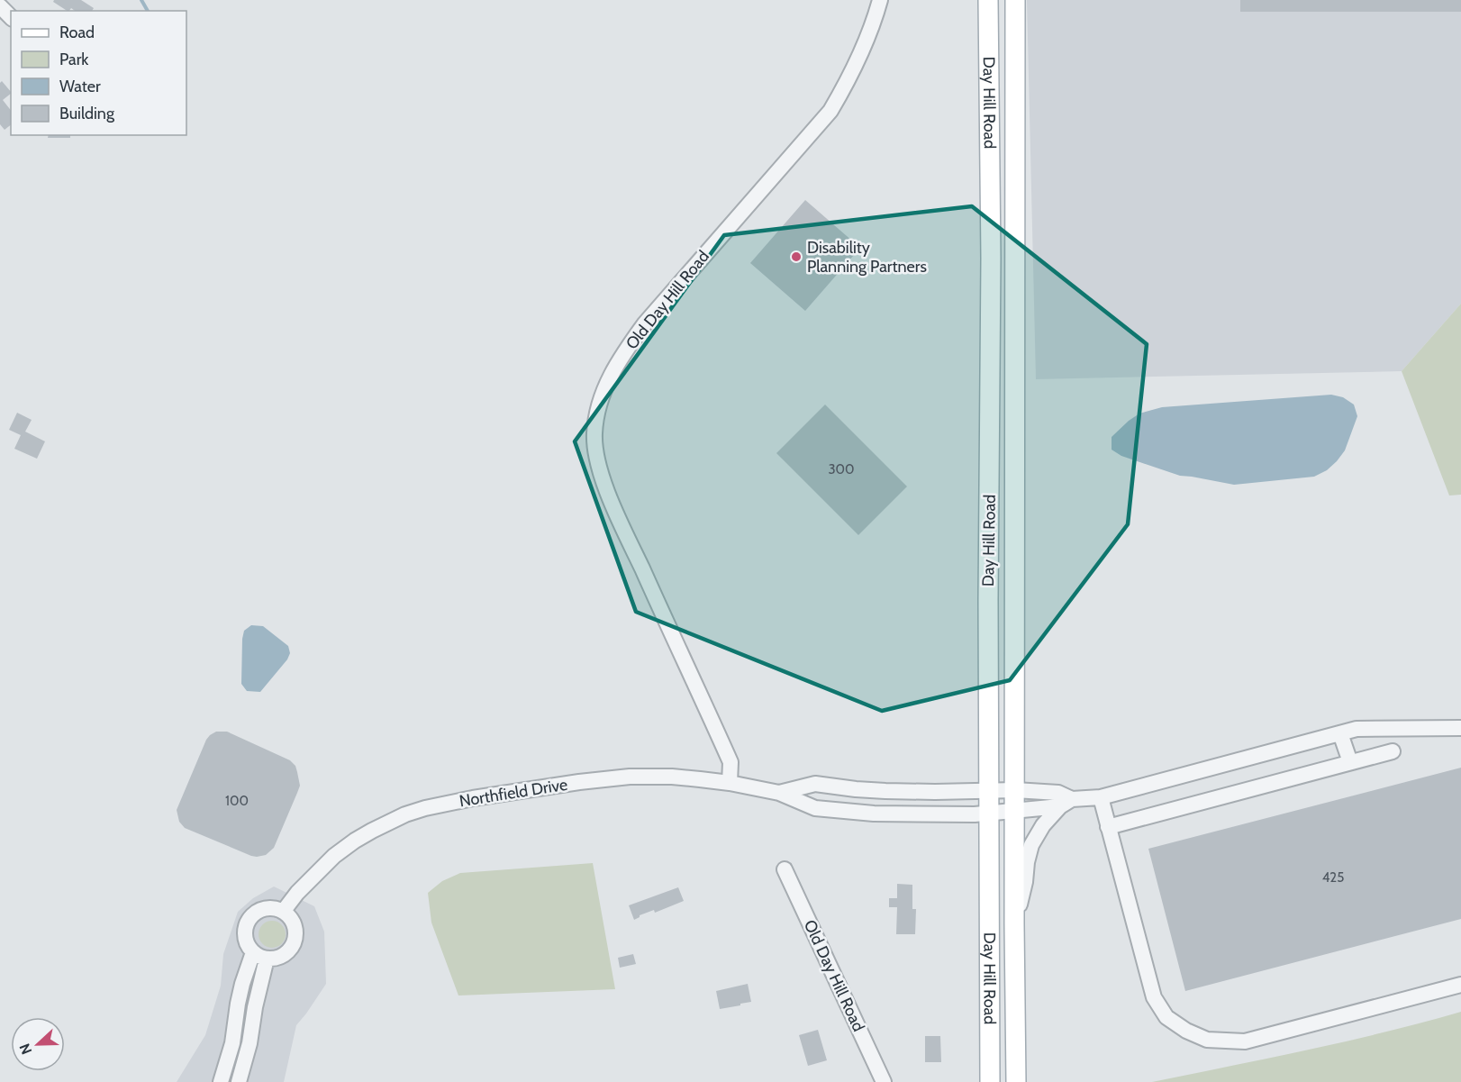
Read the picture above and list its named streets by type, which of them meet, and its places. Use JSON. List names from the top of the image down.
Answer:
{
  "streets": {
    "main road": ["Day Hill Road"],
    "street": ["Old Day Hill Road", "Northfield Drive"]
  },
  "crossings": [
    ["Day Hill Road", "Northfield Drive"],
    ["Old Day Hill Road", "Northfield Drive"]
  ],
  "places": ["Disability Planning Partners"],
  "house_numbers": ["300", "100", "425"],
  "legend": [
    "Road",
    "Park",
    "Water",
    "Building"
  ],
  "north": "left"
}
